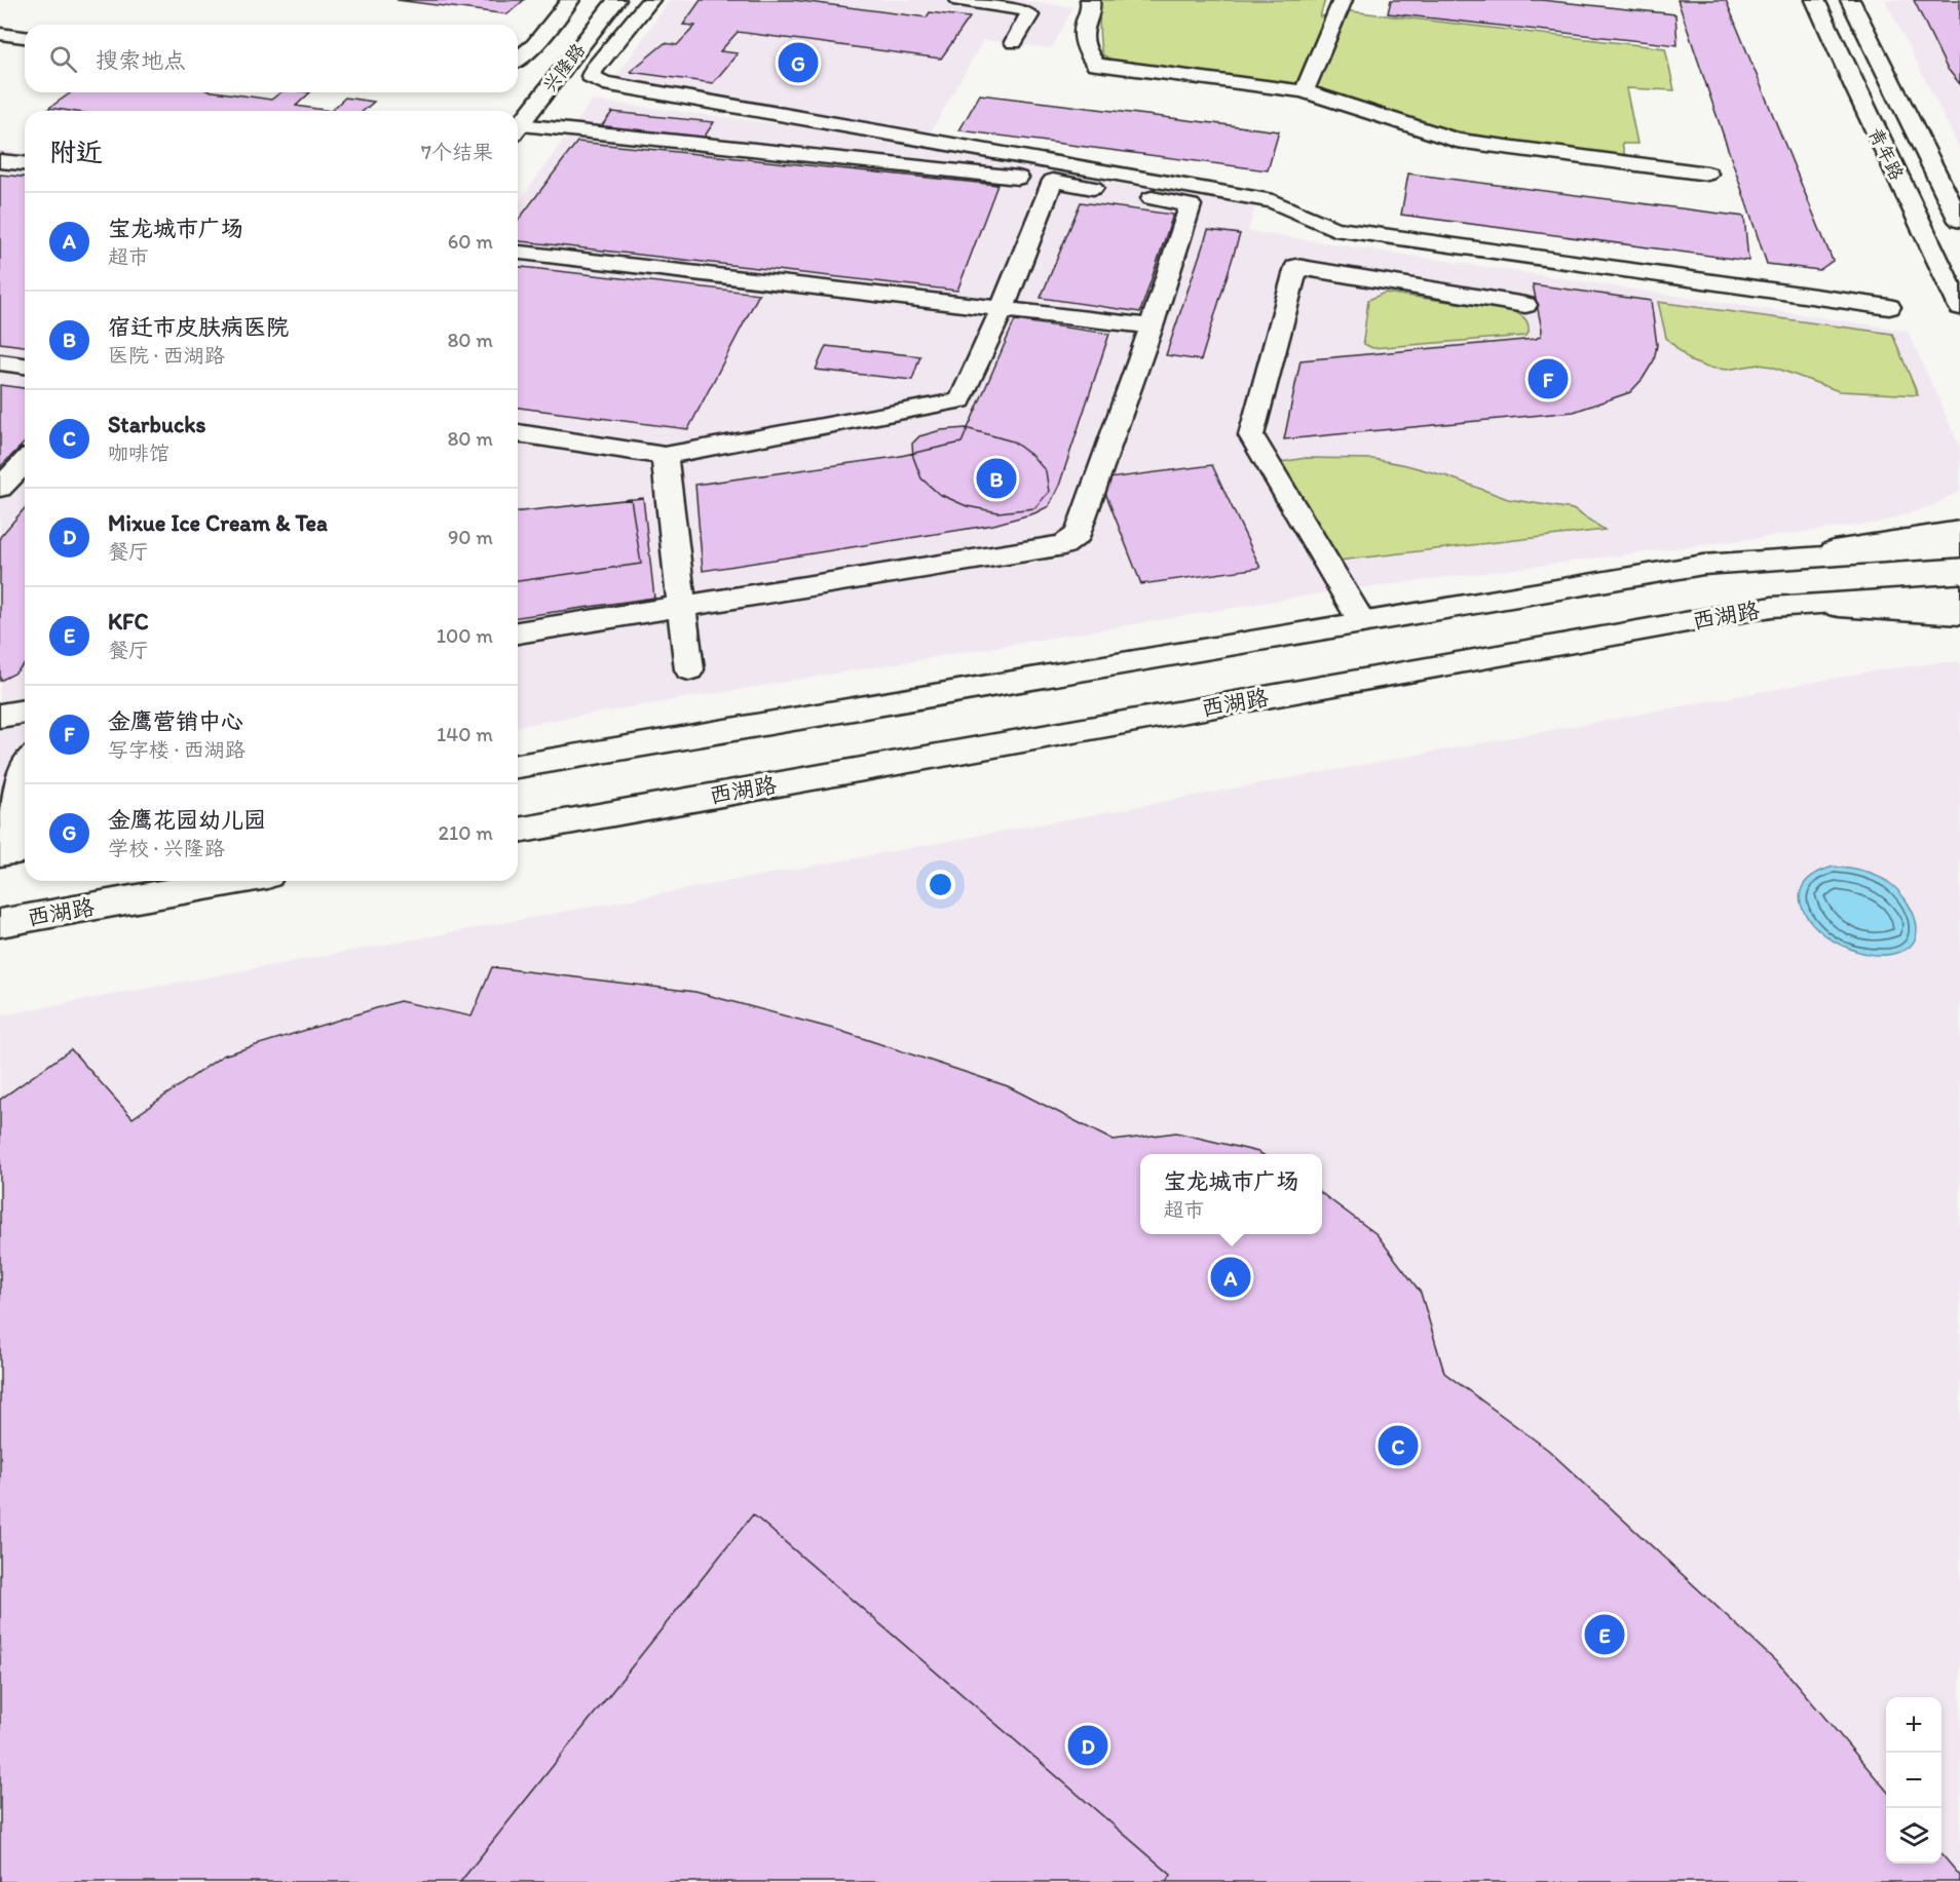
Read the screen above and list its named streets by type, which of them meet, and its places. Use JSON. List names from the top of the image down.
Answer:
{
  "streets": {
    "main road": ["兴隆路", "青年路", "西湖路"]
  },
  "page": {
    "search": "搜索地点",
    "pins": [
      "G",
      "F",
      "B",
      "A",
      "C",
      "E",
      "D"
    ],
    "heading": ["附近", "7个结果"],
    "list": [
      {
        "mark": "A",
        "name": "宝龙城市广场",
        "note": "超市",
        "value": "60 m"
      },
      {
        "mark": "B",
        "name": "宿迁市皮肤病医院",
        "note": "医院 · 西湖路",
        "value": "80 m"
      },
      {
        "mark": "C",
        "name": "Starbucks",
        "note": "咖啡馆",
        "value": "80 m"
      },
      {
        "mark": "D",
        "name": "Mixue Ice Cream & Tea",
        "note": "餐厅",
        "value": "90 m"
      },
      {
        "mark": "E",
        "name": "KFC",
        "note": "餐厅",
        "value": "100 m"
      },
      {
        "mark": "F",
        "name": "金鹰营销中心",
        "note": "写字楼 · 西湖路",
        "value": "140 m"
      },
      {
        "mark": "G",
        "name": "金鹰花园幼儿园",
        "note": "学校 · 兴隆路",
        "value": "210 m"
      }
    ],
    "popup": ["宝龙城市广场", "超市"],
    "map_buttons": ["+", "−"]
  }
}
